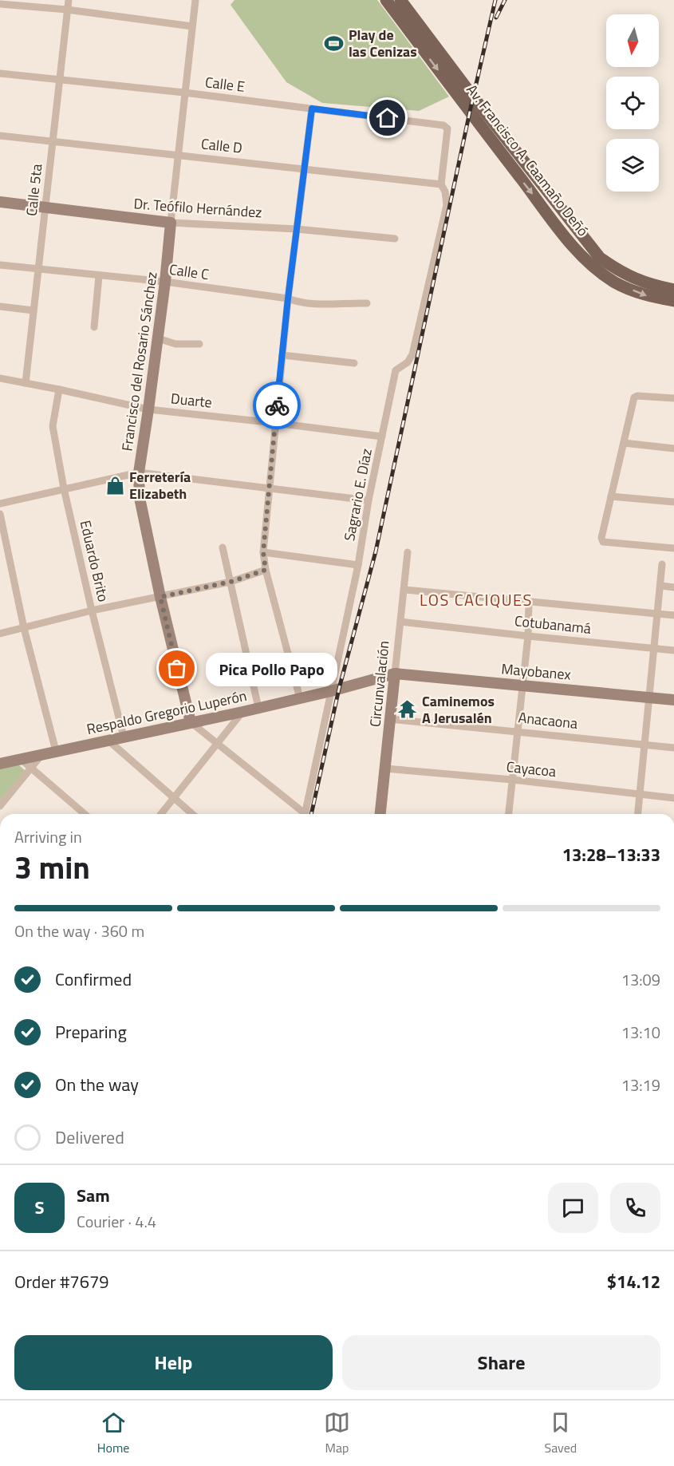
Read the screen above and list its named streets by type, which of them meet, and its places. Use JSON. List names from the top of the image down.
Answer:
{
  "streets": {
    "main road": ["Av. Francisco A. Caamaño Deñó"],
    "street": [
      "Calle E",
      "Calle D",
      "Calle 5ta",
      "Dr. Teófilo Hernández",
      "Calle C",
      "Francisco del Rosario Sánchez",
      "Duarte",
      "Sagrario E. Díaz",
      "Eduardo Brito",
      "Cotubanamá",
      "Mayobanex",
      "Circunvalación",
      "Respaldo Gregorio Luperón",
      "Anacaona",
      "Cayacoa"
    ]
  },
  "crossings": [
    ["Calle E", "Calle 5ta"],
    ["Calle E", "Francisco del Rosario Sánchez"],
    ["Calle E", "Sagrario E. Díaz"],
    ["Calle D", "Calle 5ta"],
    ["Calle D", "Francisco del Rosario Sánchez"],
    ["Calle D", "Sagrario E. Díaz"],
    ["Calle 5ta", "Dr. Teófilo Hernández"],
    ["Calle 5ta", "Calle C"],
    ["Calle 5ta", "Duarte"],
    ["Dr. Teófilo Hernández", "Francisco del Rosario Sánchez"],
    ["Calle C", "Francisco del Rosario Sánchez"],
    ["Francisco del Rosario Sánchez", "Duarte"],
    ["Francisco del Rosario Sánchez", "Respaldo Gregorio Luperón"],
    ["Duarte", "Sagrario E. Díaz"],
    ["Duarte", "Eduardo Brito"],
    ["Sagrario E. Díaz", "Respaldo Gregorio Luperón"],
    ["Eduardo Brito", "Respaldo Gregorio Luperón"],
    ["Cotubanamá", "Circunvalación"],
    ["Mayobanex", "Circunvalación"],
    ["Mayobanex", "Respaldo Gregorio Luperón"],
    ["Circunvalación", "Respaldo Gregorio Luperón"],
    ["Circunvalación", "Anacaona"],
    ["Circunvalación", "Cayacoa"]
  ],
  "districts": ["LOS CACIQUES"],
  "places": {
    "sports": ["Play de las Cenizas"],
    "shop": ["Ferretería Elizabeth"],
    "other": ["Pica Pollo Papo"],
    "temple": ["Caminemos A Jerusalén"]
  },
  "north": "bottom",
  "page": {
    "bubble": "Pica Pollo Papo",
    "heading": ["3 min", "Arriving in", "13:28–13:33"],
    "panel": [
      "Sam",
      "Courier · 4.4",
      "Order #7679",
      "$14.12"
    ],
    "bar": "On the way · 360 m",
    "list": [
      ["Confirmed", "13:09"],
      ["Preparing", "13:10"],
      ["On the way", "13:19"],
      "Delivered"
    ],
    "round": "S",
    "buttons": ["Help", "Share"],
    "tabs": ["Home", "Map", "Saved"]
  }
}
